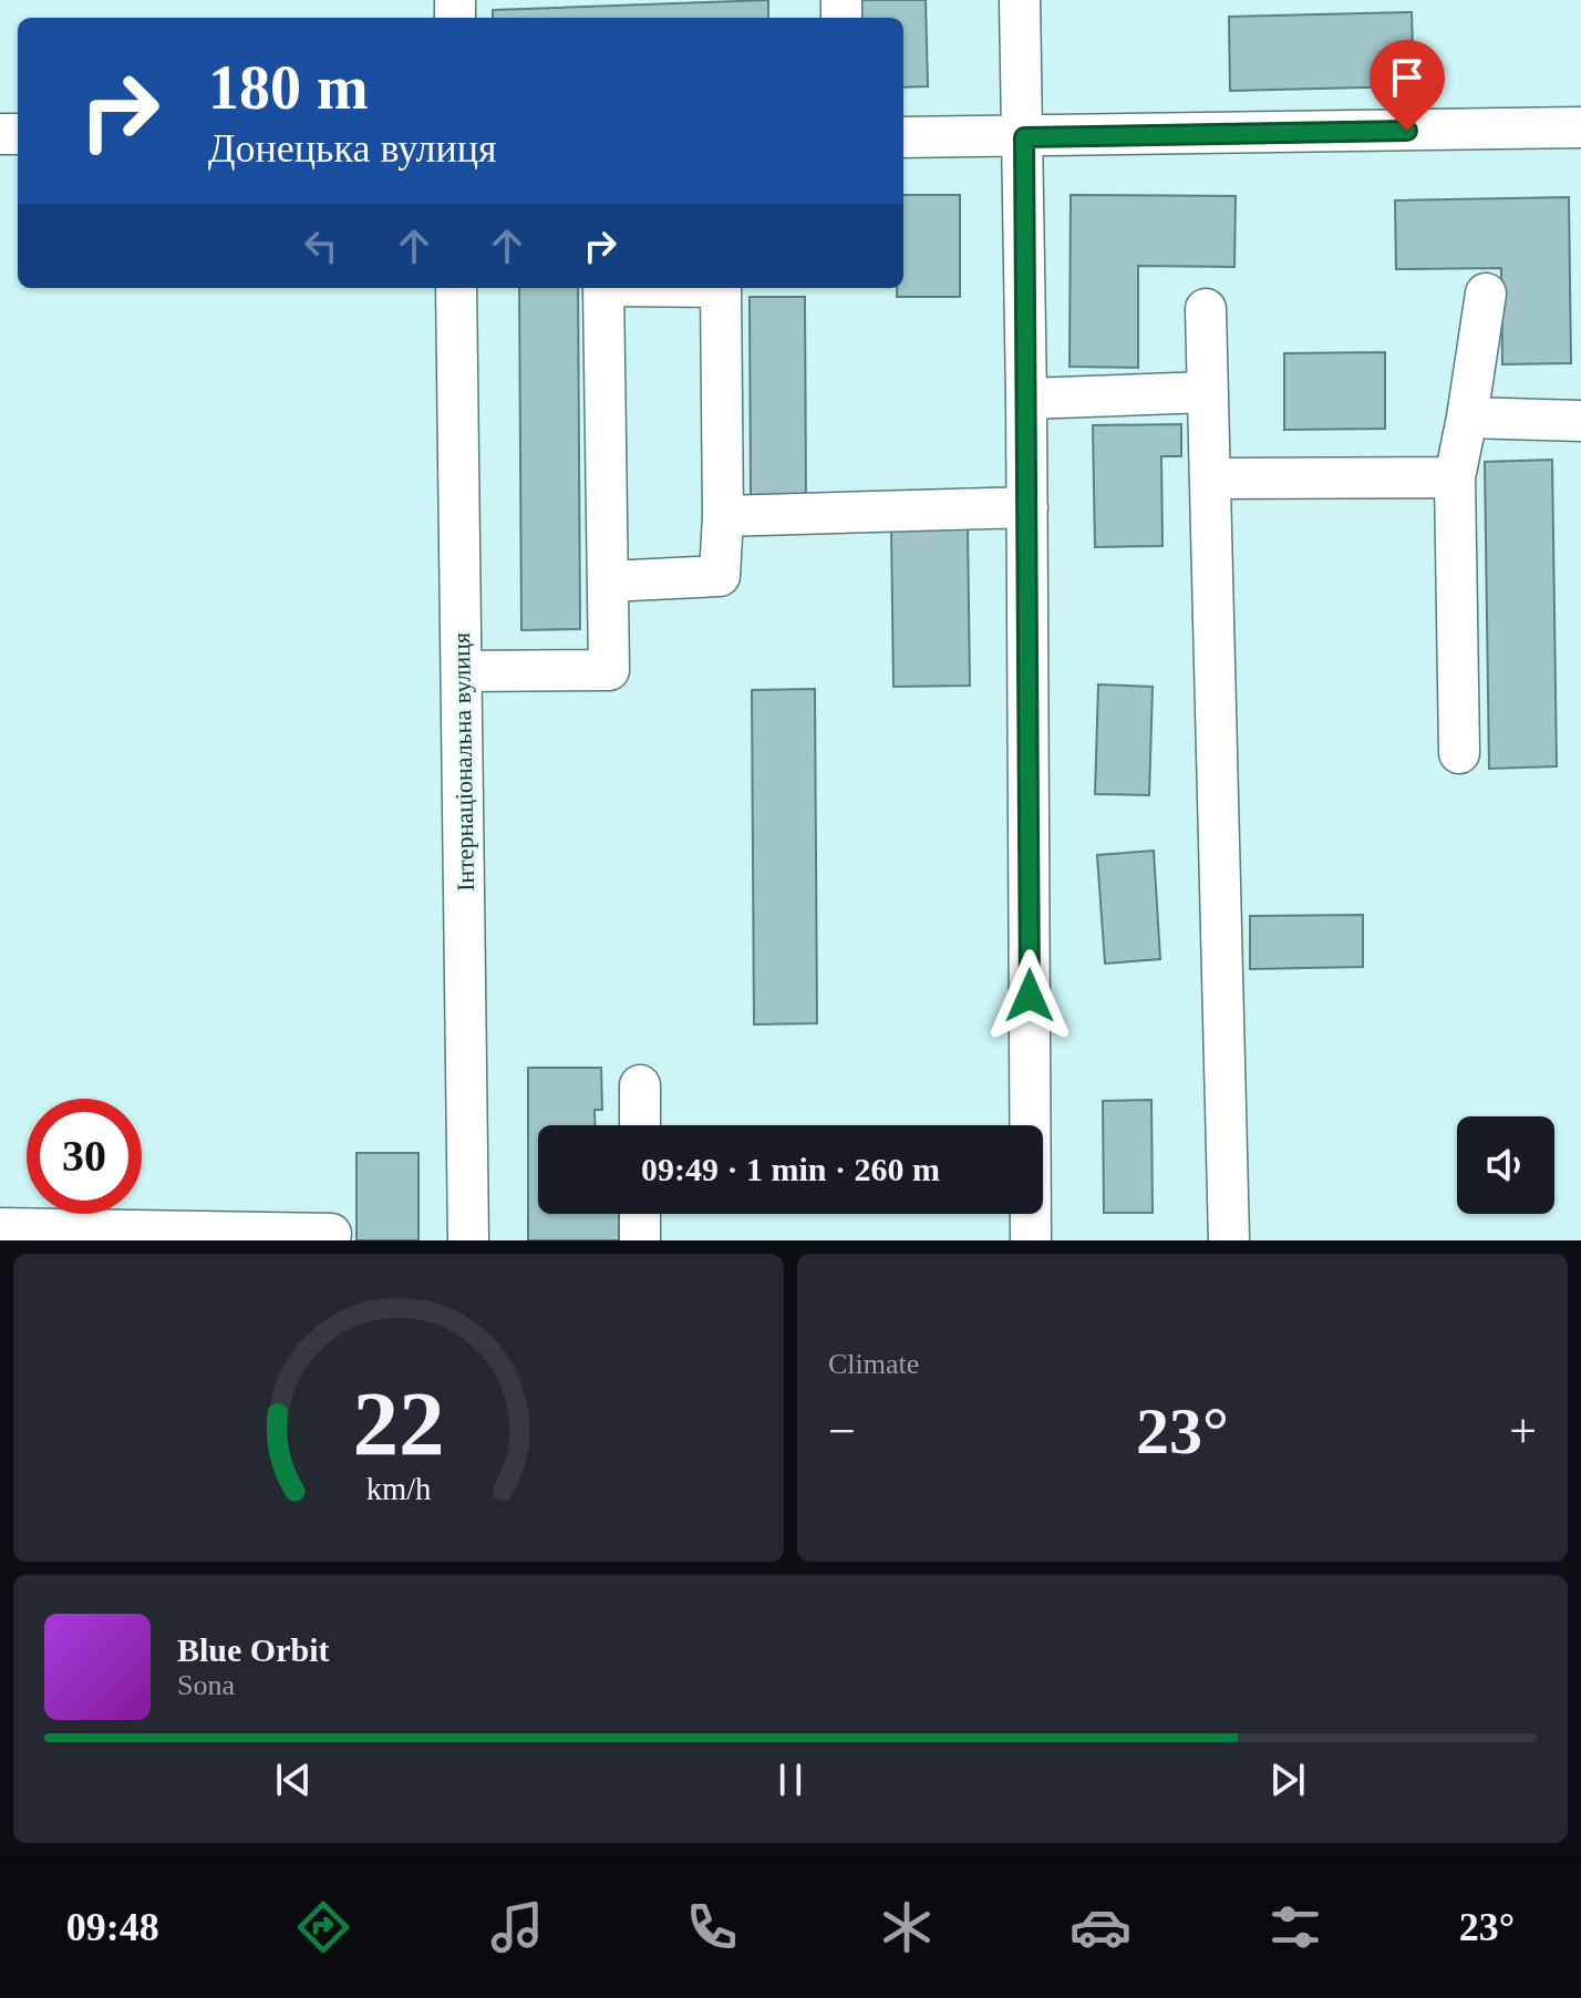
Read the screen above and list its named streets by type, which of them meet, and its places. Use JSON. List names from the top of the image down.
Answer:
{
  "streets": {
    "street": ["Інтернаціональна вулиця"]
  },
  "page": {
    "turn": ["180 m", "Донецька вулиця"],
    "limit": "30",
    "trip": "09:49 · 1 min · 260 m",
    "tile": "Climate",
    "heat": ["−", "23°", "+"],
    "song": ["Blue Orbit", "Sona"],
    "tabs": ["09:48", "23°"],
    "gauge": ["22", "km/h"]
  }
}
